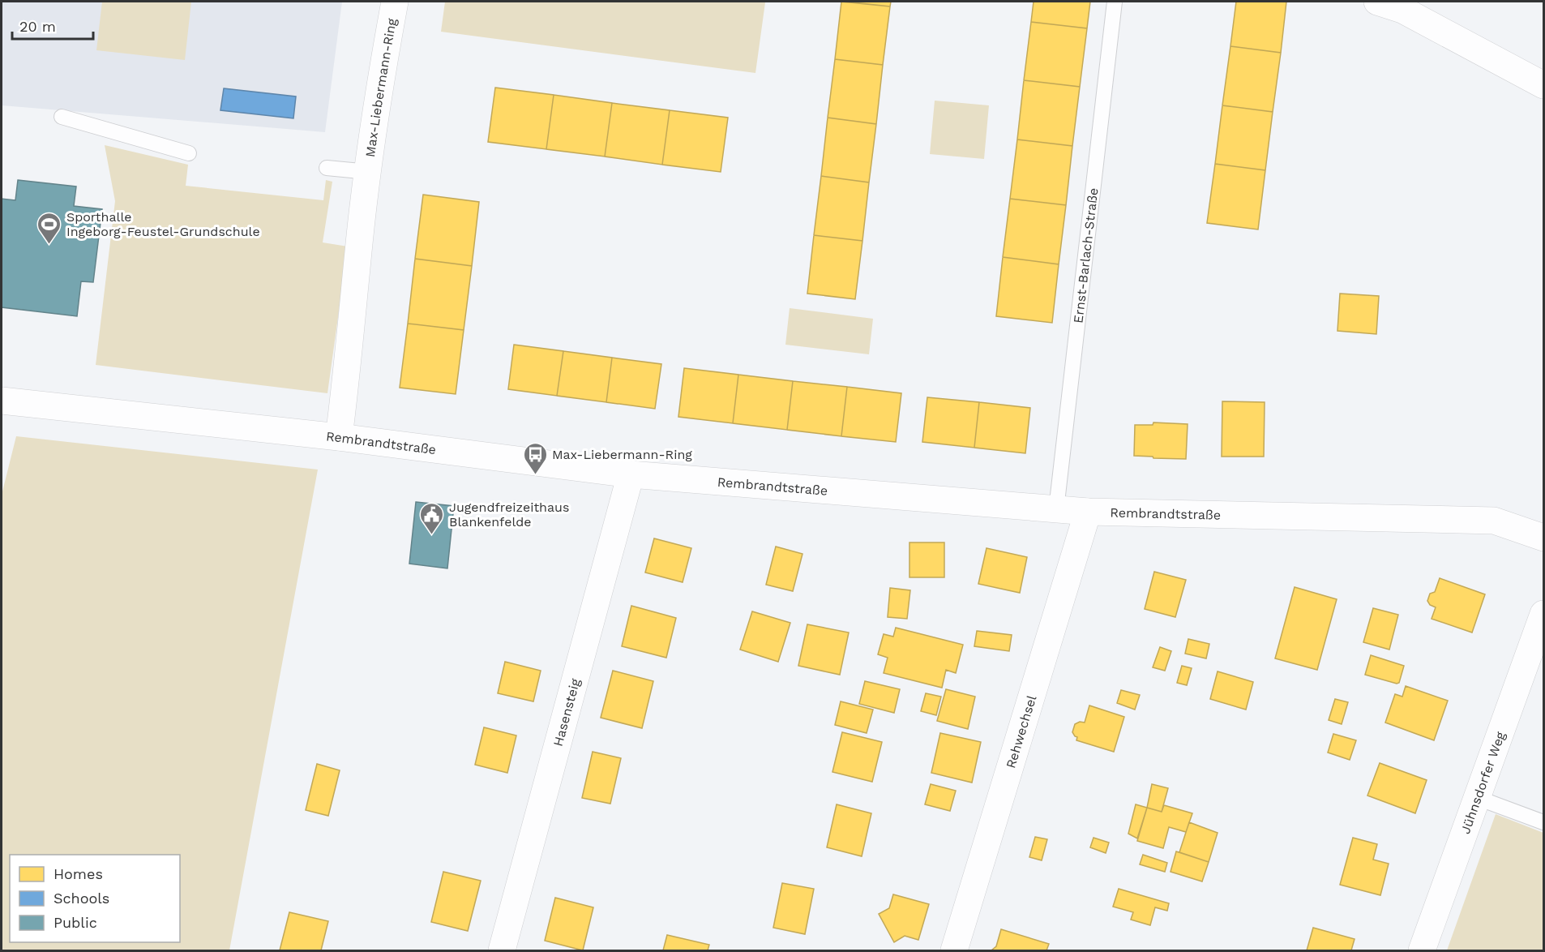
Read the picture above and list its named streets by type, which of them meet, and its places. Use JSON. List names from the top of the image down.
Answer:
{
  "streets": {
    "street": [
      "Max-Liebermann-Ring",
      "Rembrandtstraße",
      "Hasensteig",
      "Rehwechsel",
      "Jühnsdorfer Weg"
    ],
    "lane": ["Ernst-Barlach-Straße"]
  },
  "crossings": [
    ["Max-Liebermann-Ring", "Rembrandtstraße"],
    ["Ernst-Barlach-Straße", "Rembrandtstraße"],
    ["Rembrandtstraße", "Hasensteig"],
    ["Rembrandtstraße", "Rehwechsel"]
  ],
  "places": {
    "sports": ["Sporthalle Ingeborg-Feustel-Grundschule"],
    "bus stop": ["Max-Liebermann-Ring"],
    "public building": ["Jugendfreizeithaus Blankenfelde"]
  },
  "legend": ["Homes", "Schools", "Public"],
  "scale_bar": "20 m"
}
